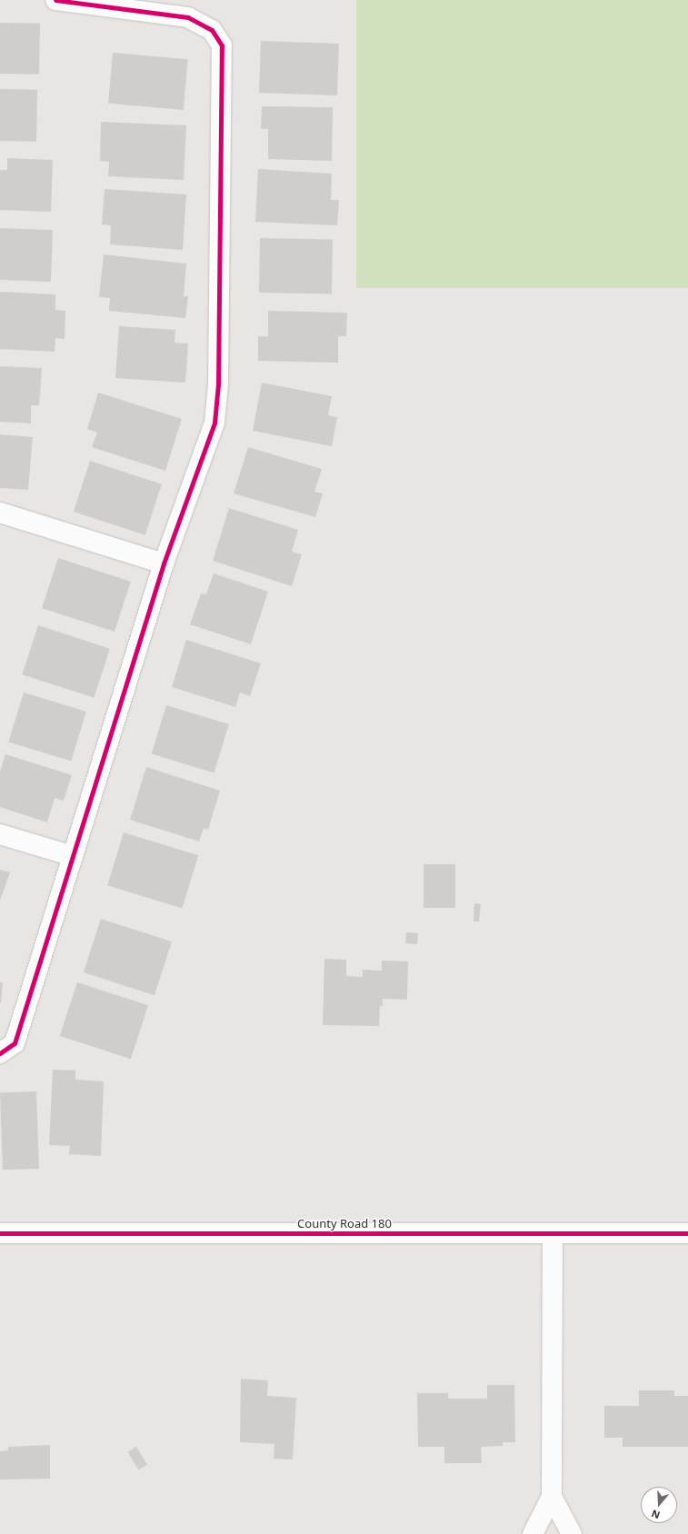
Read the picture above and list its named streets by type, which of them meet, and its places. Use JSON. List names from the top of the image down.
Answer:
{
  "streets": {
    "street": ["County Road 180"]
  },
  "north": "bottom"
}
